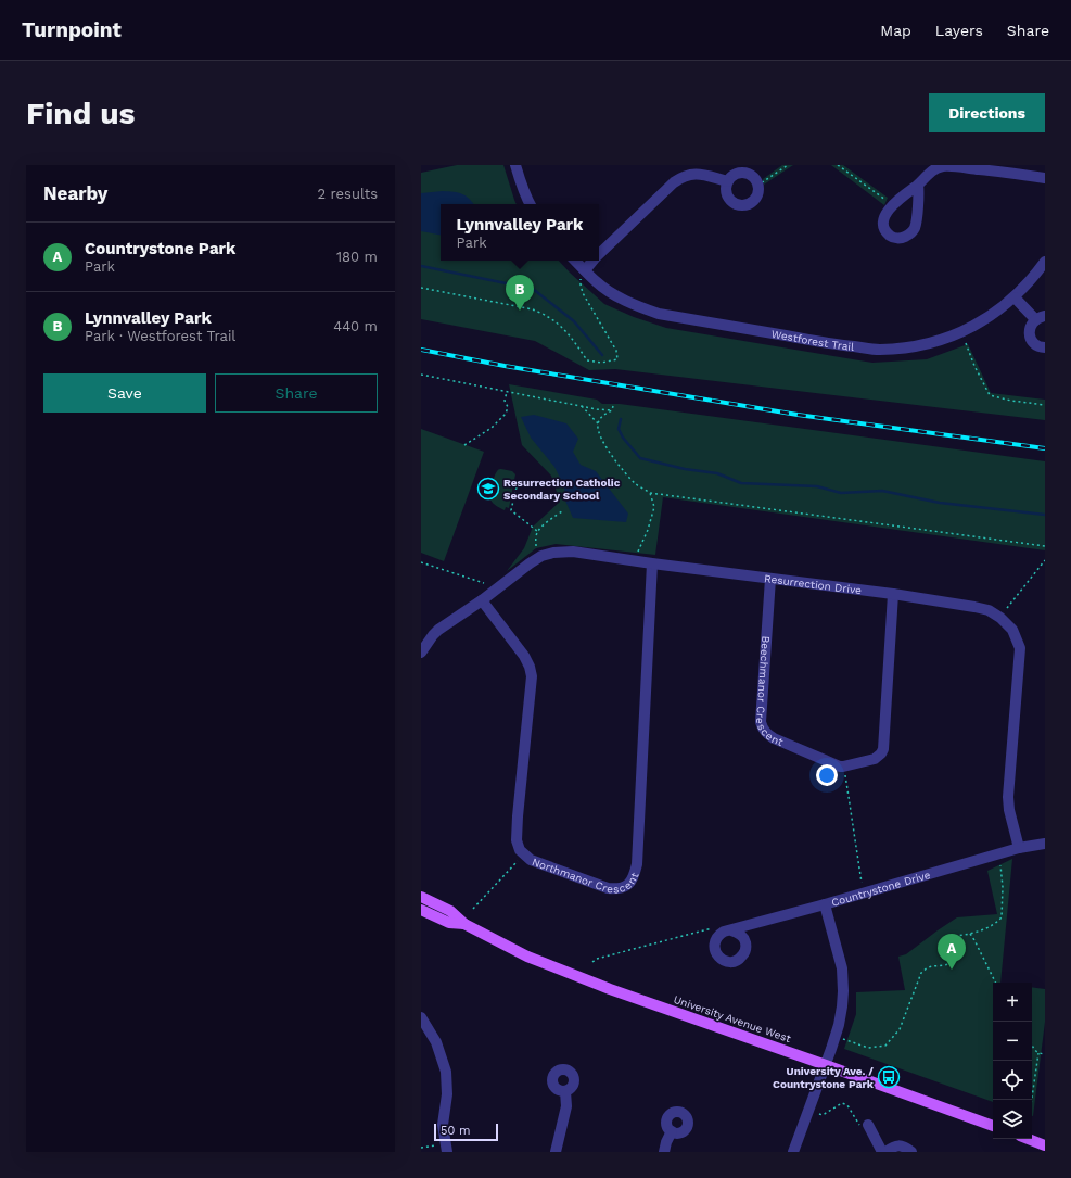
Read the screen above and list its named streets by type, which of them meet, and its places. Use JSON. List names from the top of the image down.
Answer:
{
  "streets": {
    "main road": ["University Avenue West"],
    "street": [
      "Westforest Trail",
      "Resurrection Drive",
      "Beechmanor Crescent",
      "Northmanor Crescent",
      "Countrystone Drive"
    ]
  },
  "crossings": [
    ["Resurrection Drive", "Beechmanor Crescent"],
    ["Resurrection Drive", "Northmanor Crescent"],
    ["Resurrection Drive", "Countrystone Drive"],
    ["Countrystone Drive", "University Avenue West"]
  ],
  "places": {
    "school or university": ["Resurrection Catholic Secondary School"],
    "bus stop": ["University Ave. / Countrystone Park"]
  },
  "scale_bar": "50 m",
  "page": {
    "header": "Turnpoint",
    "nav": ["Map", "Layers", "Share"],
    "buttons": [
      "Directions",
      ["Save", "Share"]
    ],
    "title": "Find us",
    "heading": ["Nearby", "2 results"],
    "popup": ["Lynnvalley Park", "Park"],
    "list": [
      {
        "mark": "A",
        "name": "Countrystone Park",
        "note": "Park",
        "value": "180 m"
      },
      {
        "mark": "B",
        "name": "Lynnvalley Park",
        "note": "Park · Westforest Trail",
        "value": "440 m"
      }
    ],
    "pins": ["B", "A"],
    "map_buttons": ["+", "−"],
    "scale": "50 m"
  }
}
